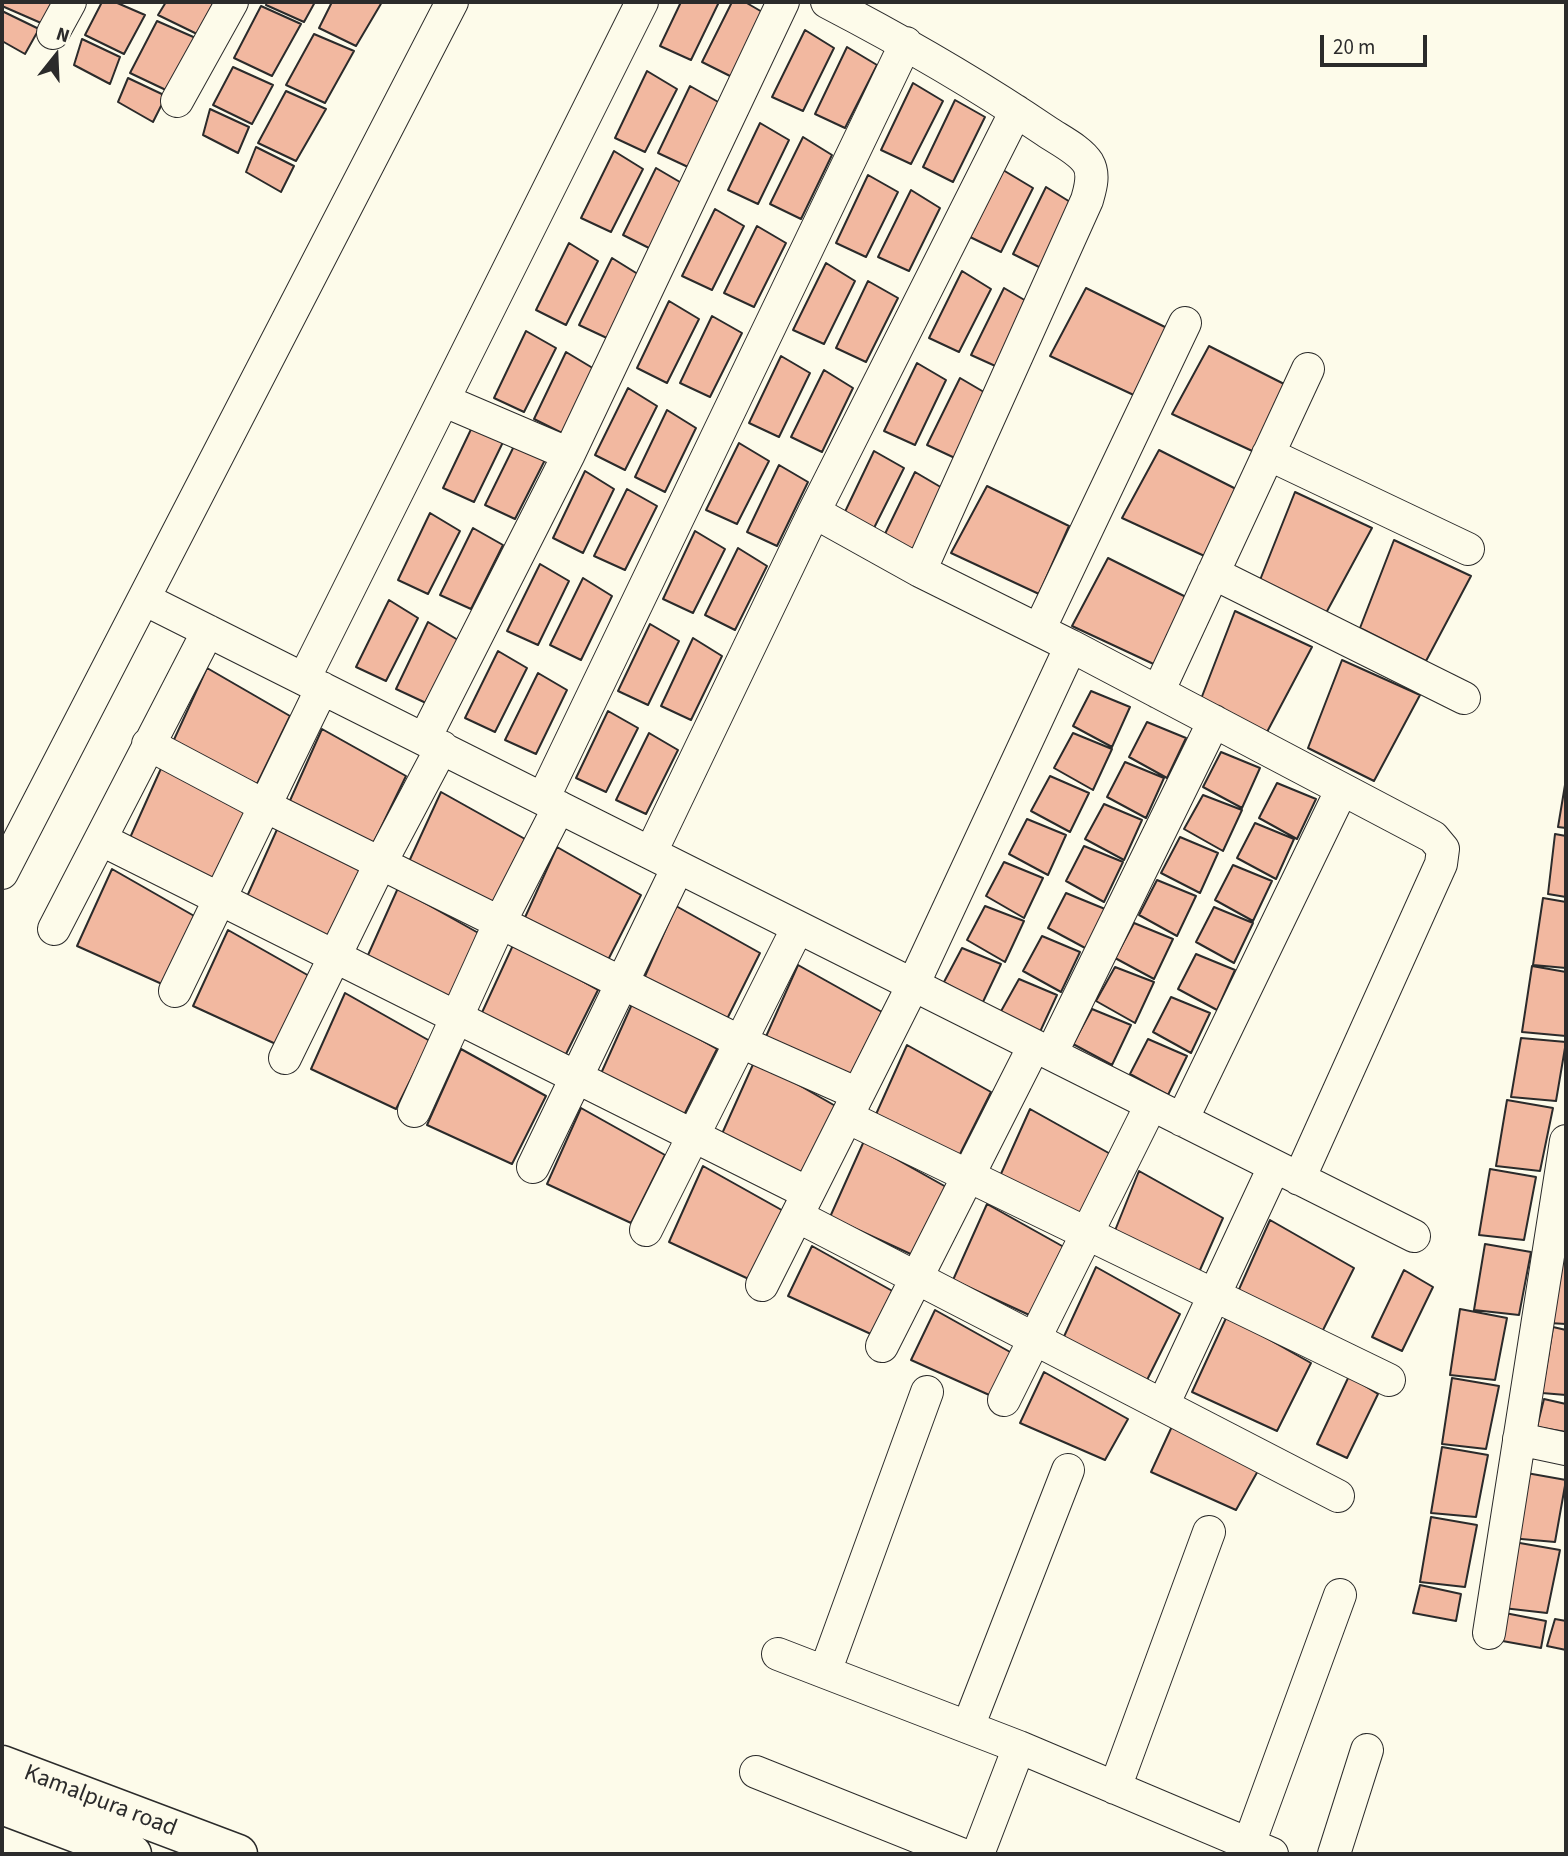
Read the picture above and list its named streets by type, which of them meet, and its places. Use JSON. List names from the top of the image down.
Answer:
{
  "streets": {
    "main road": ["Kamalpura road"]
  },
  "scale_bar": "20 m",
  "north": "top"
}
